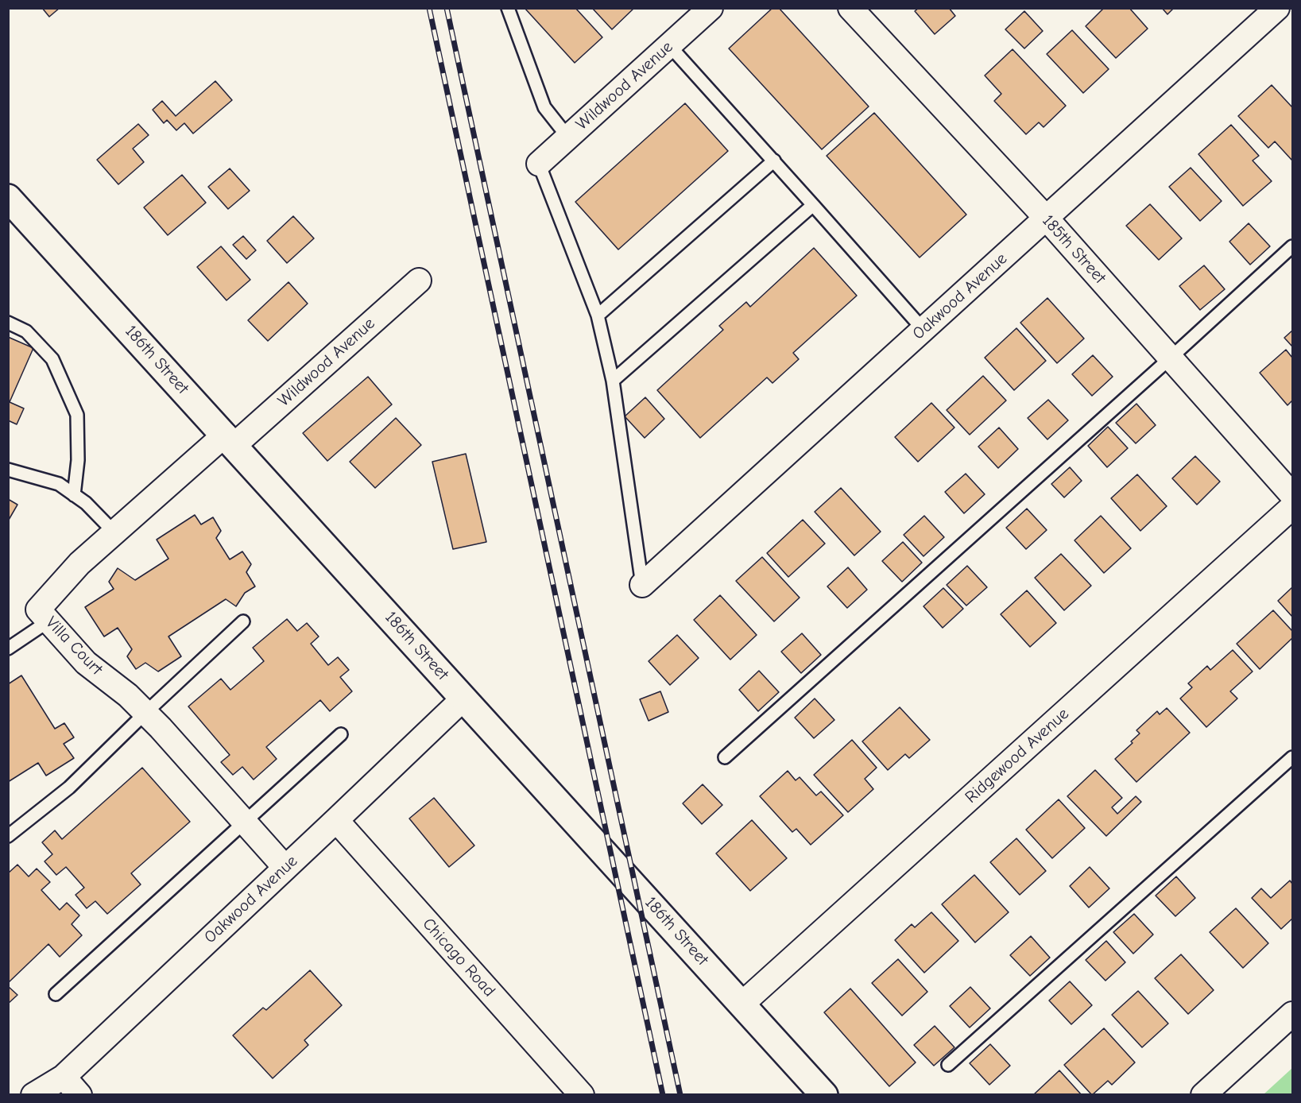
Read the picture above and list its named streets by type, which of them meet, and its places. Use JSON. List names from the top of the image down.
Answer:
{
  "streets": {
    "street": [
      "Wildwood Avenue",
      "185th Street",
      "Oakwood Avenue",
      "186th Street",
      "Villa Court",
      "Ridgewood Avenue",
      "Chicago Road"
    ]
  },
  "crossings": [
    ["Wildwood Avenue", "186th Street"],
    ["Wildwood Avenue", "Villa Court"],
    ["185th Street", "Oakwood Avenue"],
    ["Oakwood Avenue", "186th Street"],
    ["Oakwood Avenue", "Villa Court"],
    ["Oakwood Avenue", "Chicago Road"],
    ["186th Street", "Villa Court"],
    ["186th Street", "Ridgewood Avenue"]
  ]
}
